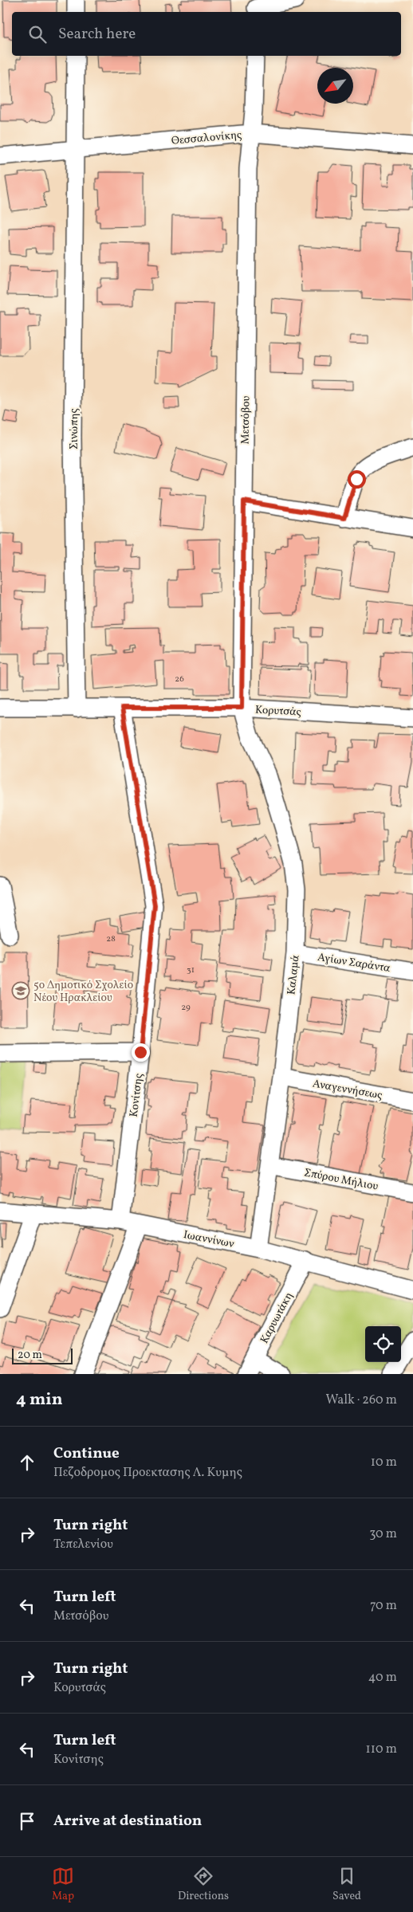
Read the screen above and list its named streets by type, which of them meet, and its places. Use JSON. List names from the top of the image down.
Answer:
{
  "streets": {
    "street": [
      "Θεσσαλονίκης",
      "Μετσόβου",
      "Σινώπης",
      "Κορυτσάς",
      "Αγίων Σαράντα",
      "Καλαμά",
      "Αναγεννήσεως",
      "Κονίτσης",
      "Σπύρου Μήλιου",
      "Ιωαννίνων",
      "Καρυωτάκη"
    ]
  },
  "crossings": [
    ["Θεσσαλονίκης", "Μετσόβου"],
    ["Θεσσαλονίκης", "Σινώπης"],
    ["Μετσόβου", "Κορυτσάς"],
    ["Μετσόβου", "Καλαμά"],
    ["Σινώπης", "Κορυτσάς"],
    ["Κορυτσάς", "Καλαμά"],
    ["Κορυτσάς", "Κονίτσης"],
    ["Αγίων Σαράντα", "Καλαμά"],
    ["Καλαμά", "Αναγεννήσεως"],
    ["Καλαμά", "Σπύρου Μήλιου"],
    ["Καλαμά", "Ιωαννίνων"],
    ["Κονίτσης", "Ιωαννίνων"],
    ["Ιωαννίνων", "Καρυωτάκη"]
  ],
  "places": {
    "school or university": ["5ο Δημοτικό Σχολείο Νέου Ηρακλείου"]
  },
  "house_numbers": [
    "26",
    "28",
    "31",
    "29"
  ],
  "scale_bar": "20 m",
  "north": "bottom left",
  "page": {
    "search": "Search here",
    "scale": "20 m",
    "heading": ["4 min", "Walk · 260 m"],
    "list": [
      ["Continue", "Πεζοδρομος Προεκτασης Λ. Κυμης", "10 m"],
      ["Turn right", "Τεπελενίου", "30 m"],
      ["Turn left", "Μετσόβου", "70 m"],
      ["Turn right", "Κορυτσάς", "40 m"],
      ["Turn left", "Κονίτσης", "110 m"],
      "Arrive at destination"
    ],
    "nav": ["Map", "Directions", "Saved"]
  }
}
